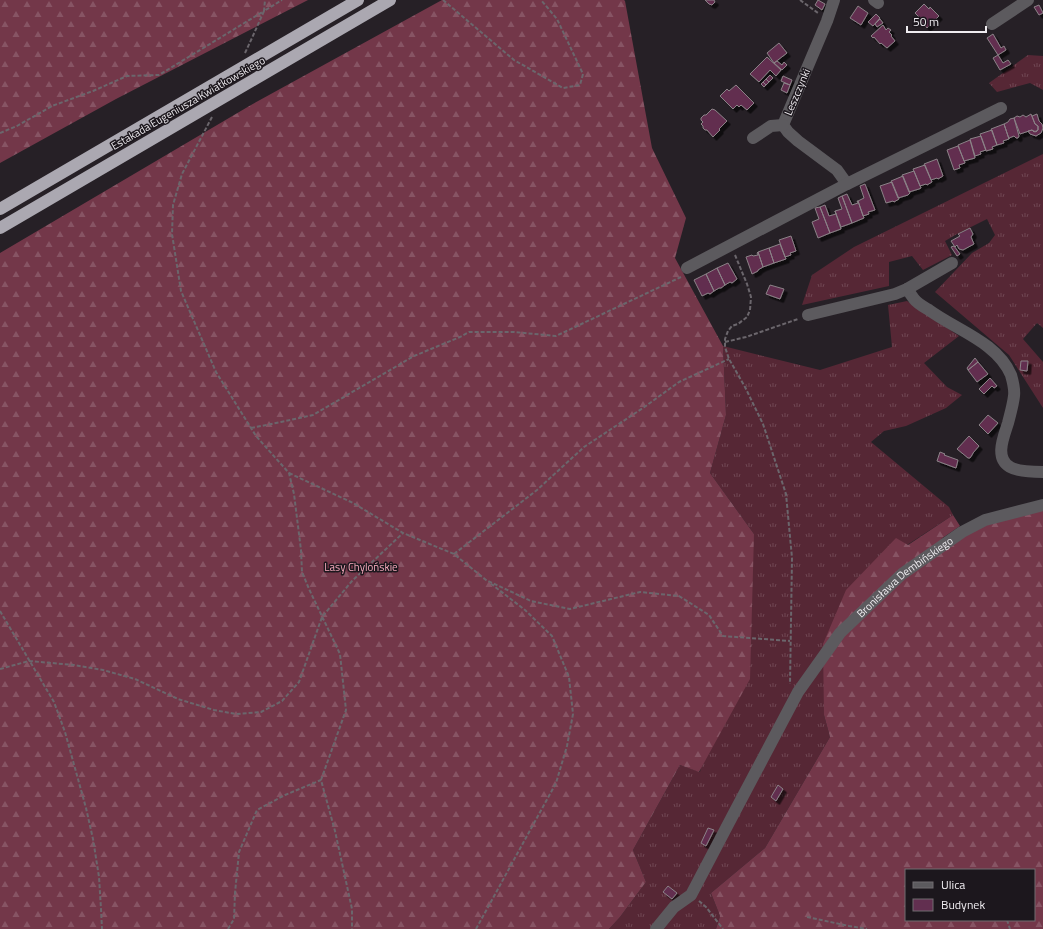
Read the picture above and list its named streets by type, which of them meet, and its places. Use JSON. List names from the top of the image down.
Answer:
{
  "streets": {
    "highway": ["Estakada Eugeniusza Kwiatkowskiego"],
    "street": ["Leszczynki", "Bronisława Dembińskiego"]
  },
  "parks": ["Lasy Chylońskie"],
  "legend": ["Ulica", "Budynek"],
  "scale_bar": "50 m"
}
